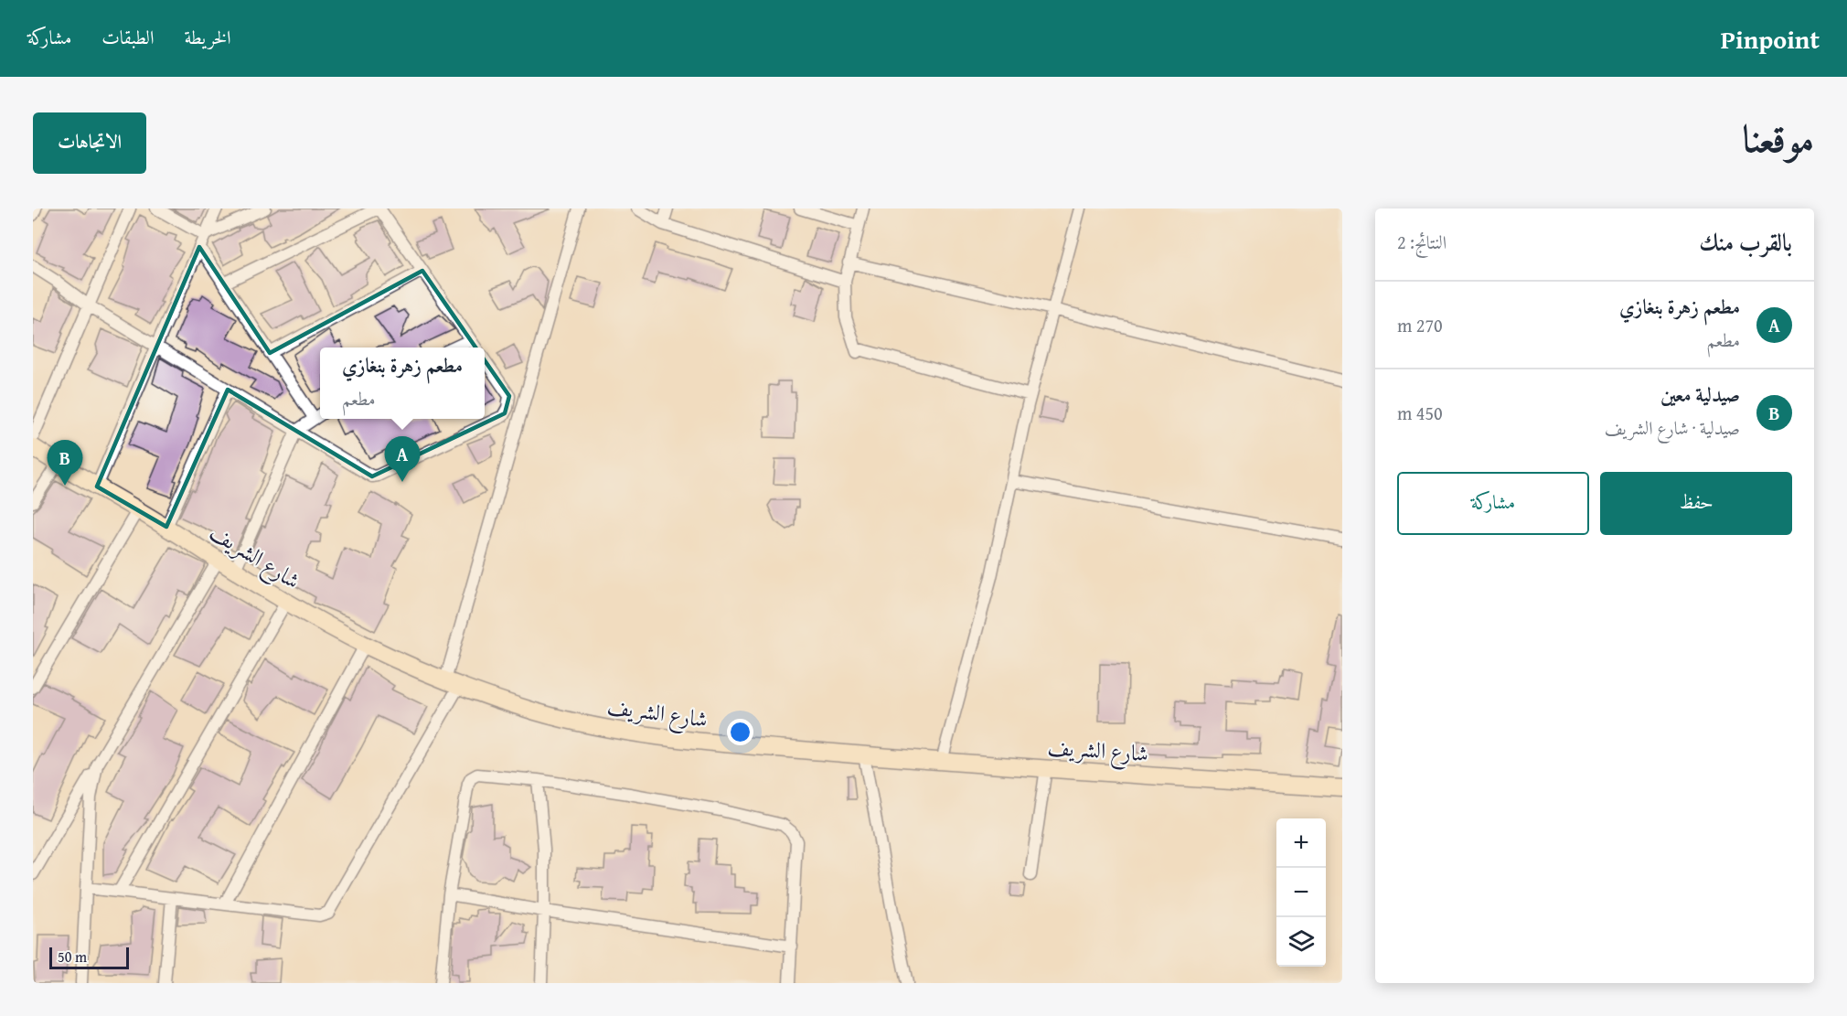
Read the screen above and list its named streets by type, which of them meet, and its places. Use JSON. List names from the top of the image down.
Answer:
{
  "streets": {
    "main road": ["شارع الشريف"]
  },
  "scale_bar": "50 m",
  "page": {
    "header": "Pinpoint",
    "nav": ["الخريطة", "الطبقات", "مشاركة"],
    "title": "موقعنا",
    "buttons": [
      "الاتجاهات",
      ["حفظ", "مشاركة"]
    ],
    "heading": ["بالقرب منك", "النتائج: 2"],
    "list": [
      {
        "mark": "A",
        "name": "مطعم زهرة بنغازي",
        "note": "مطعم",
        "value": "270 m"
      },
      {
        "mark": "B",
        "name": "صيدلية معين",
        "note": "صيدلية · شارع الشريف",
        "value": "450 m"
      }
    ],
    "popup": ["مطعم زهرة بنغازي", "مطعم"],
    "pins": ["A", "B"],
    "map_buttons": ["+", "−"],
    "scale": "50 m"
  }
}
